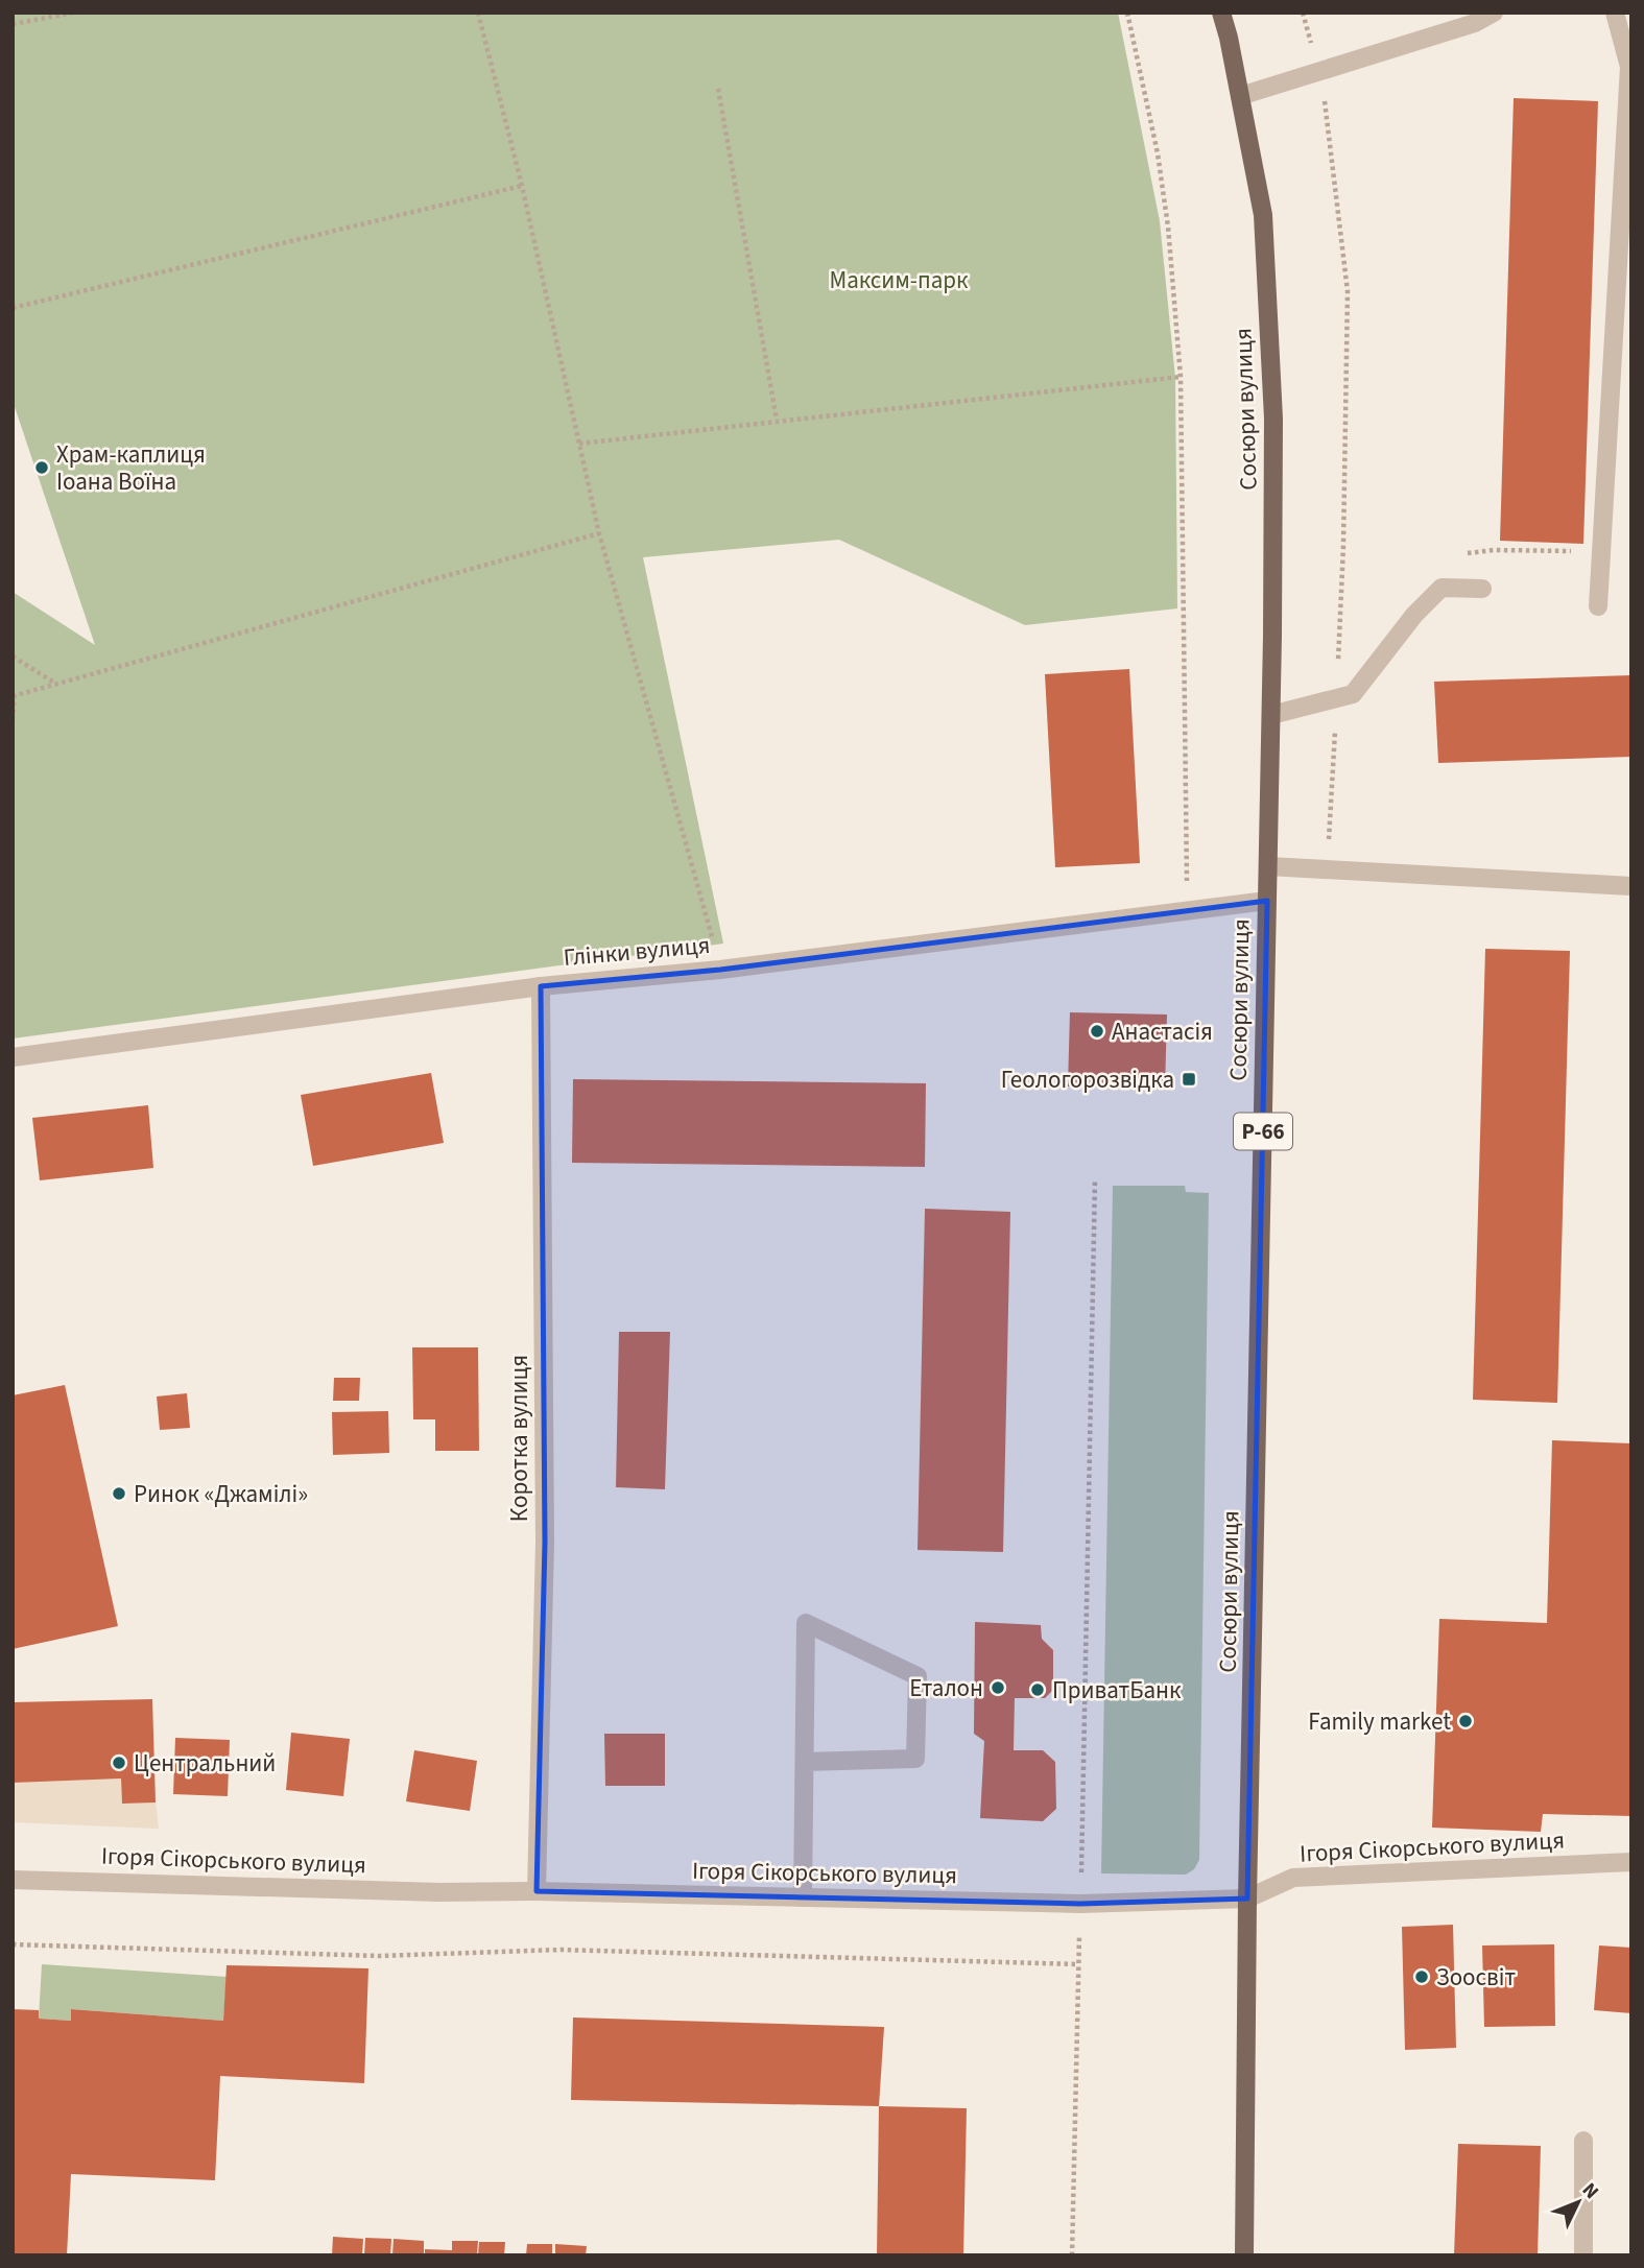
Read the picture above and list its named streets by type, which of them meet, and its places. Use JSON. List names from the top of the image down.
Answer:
{
  "streets": {
    "main road": ["Сосюри вулиця", "Р-66"],
    "street": ["Глінки вулиця", "Коротка вулиця", "Ігоря Сікорського вулиця"]
  },
  "crossings": [
    ["Сосюри вулиця", "Глінки вулиця"],
    ["Сосюри вулиця", "Ігоря Сікорського вулиця"],
    ["Глінки вулиця", "Коротка вулиця"],
    ["Коротка вулиця", "Ігоря Сікорського вулиця"]
  ],
  "parks": ["Максим-парк"],
  "places": {
    "other": [
      "Храм-каплиця Іоана Воїна",
      "Анастасія",
      "Ринок «Джамілі»",
      "Еталон",
      "ПриватБанк",
      "Family market",
      "Центральний",
      "Зоосвіт"
    ],
    "transit": ["Геологорозвідка"]
  },
  "north": "top right"
}
